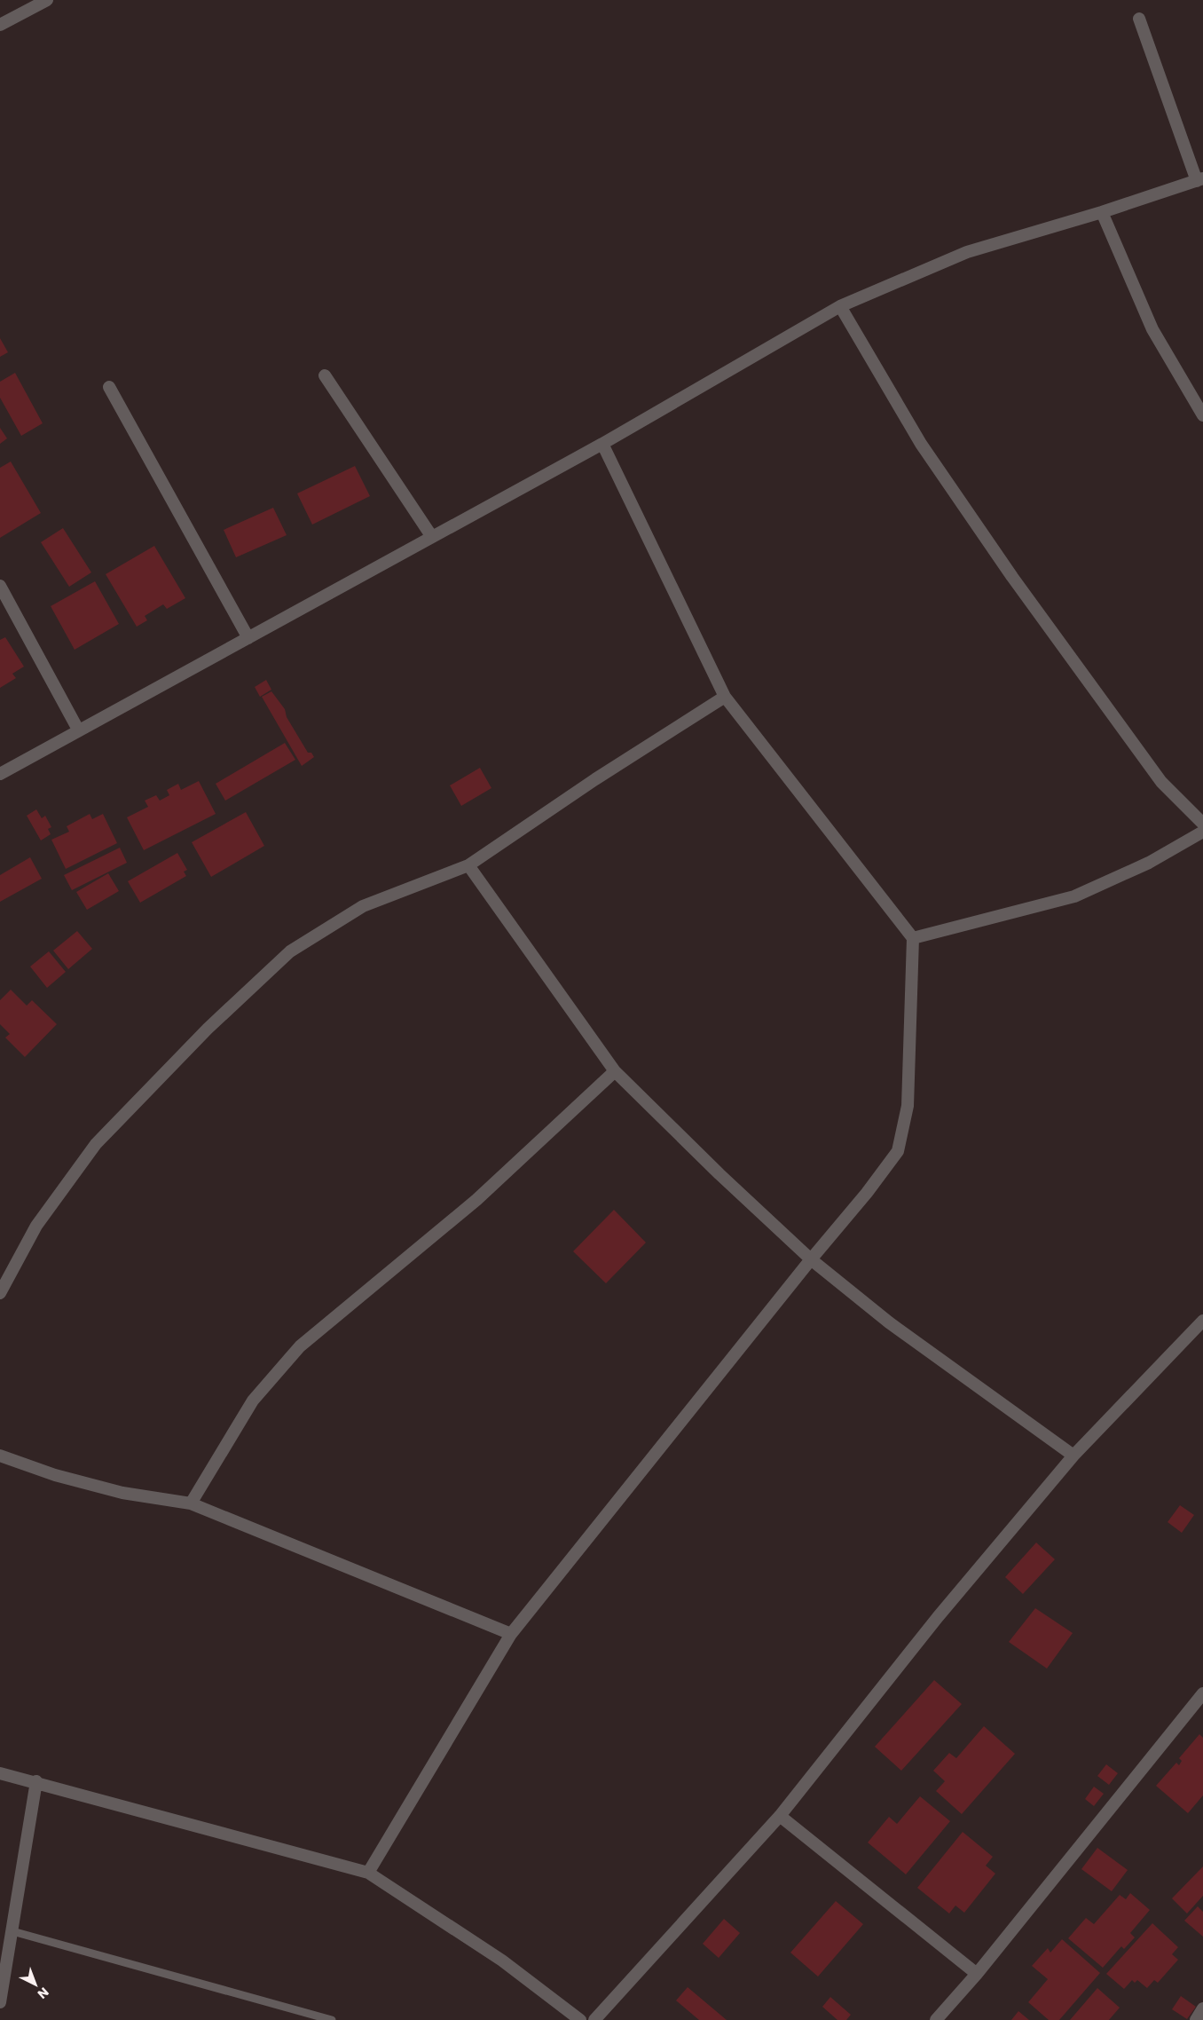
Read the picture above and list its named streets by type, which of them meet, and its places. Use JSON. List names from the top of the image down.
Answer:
{
  "north": "bottom right"
}
